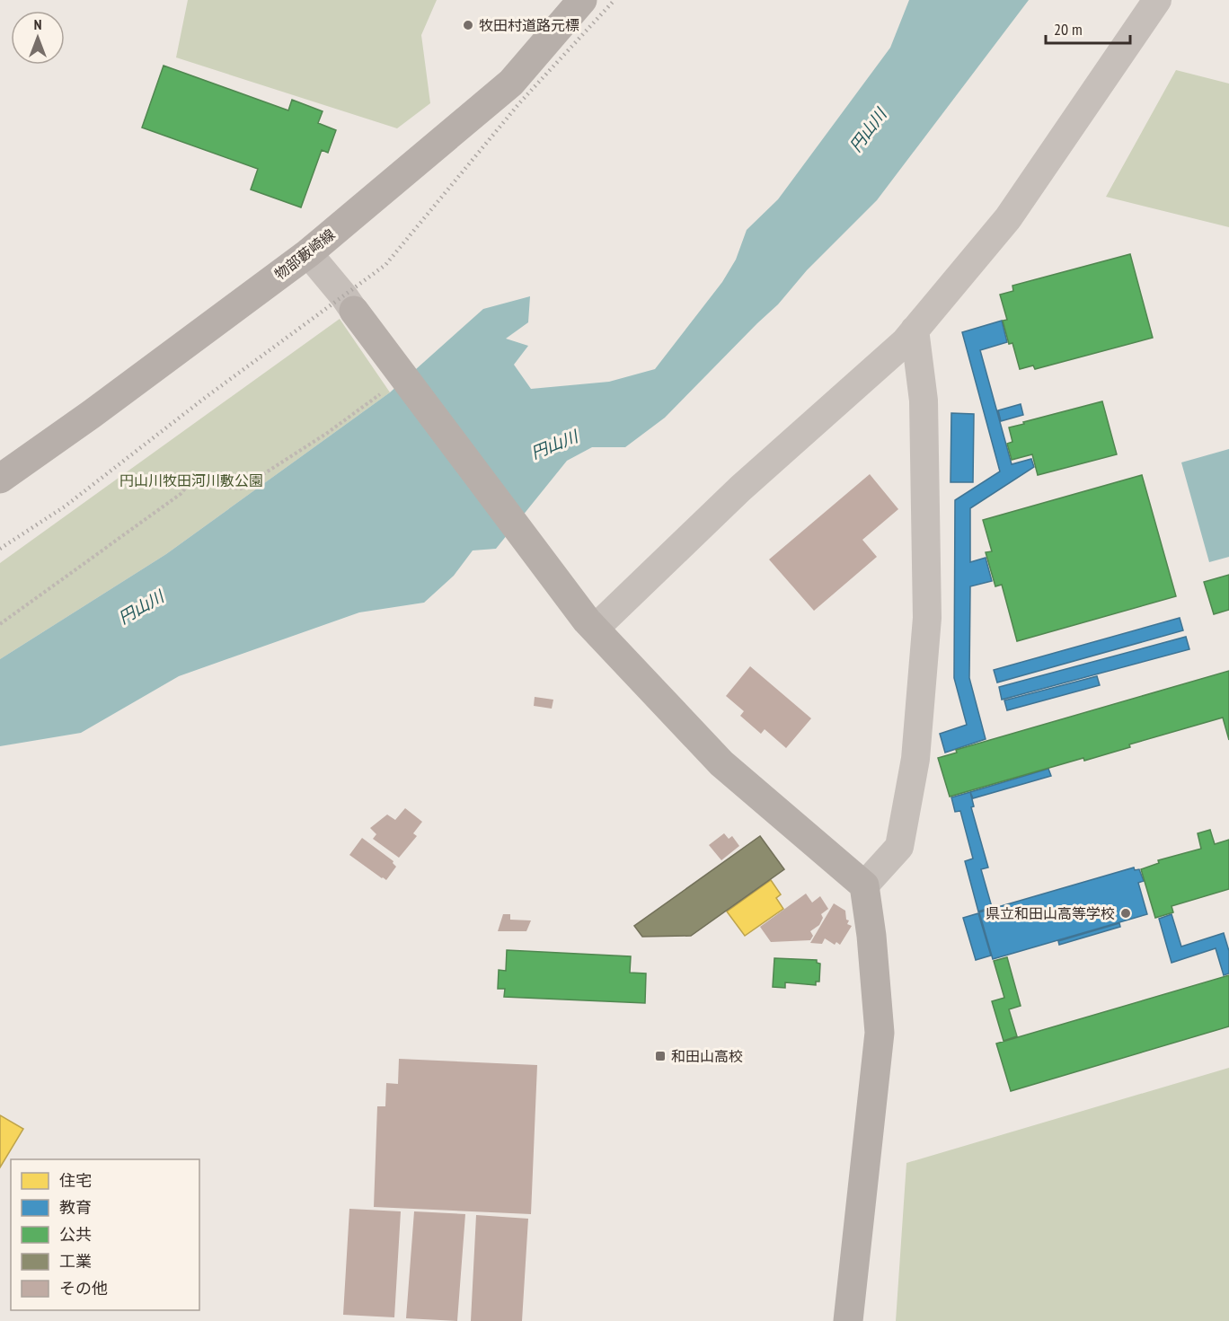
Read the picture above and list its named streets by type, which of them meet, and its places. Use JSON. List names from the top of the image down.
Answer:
{
  "streets": {
    "street": ["物部藪崎線"]
  },
  "water": ["円山川"],
  "parks": ["円山川牧田河川敷公園"],
  "places": {
    "other": ["牧田村道路元標", "県立和田山高等学校"],
    "transit": ["和田山高校"]
  },
  "legend": [
    "住宅",
    "教育",
    "公共",
    "工業",
    "その他"
  ],
  "scale_bar": "20 m",
  "north": "top"
}
